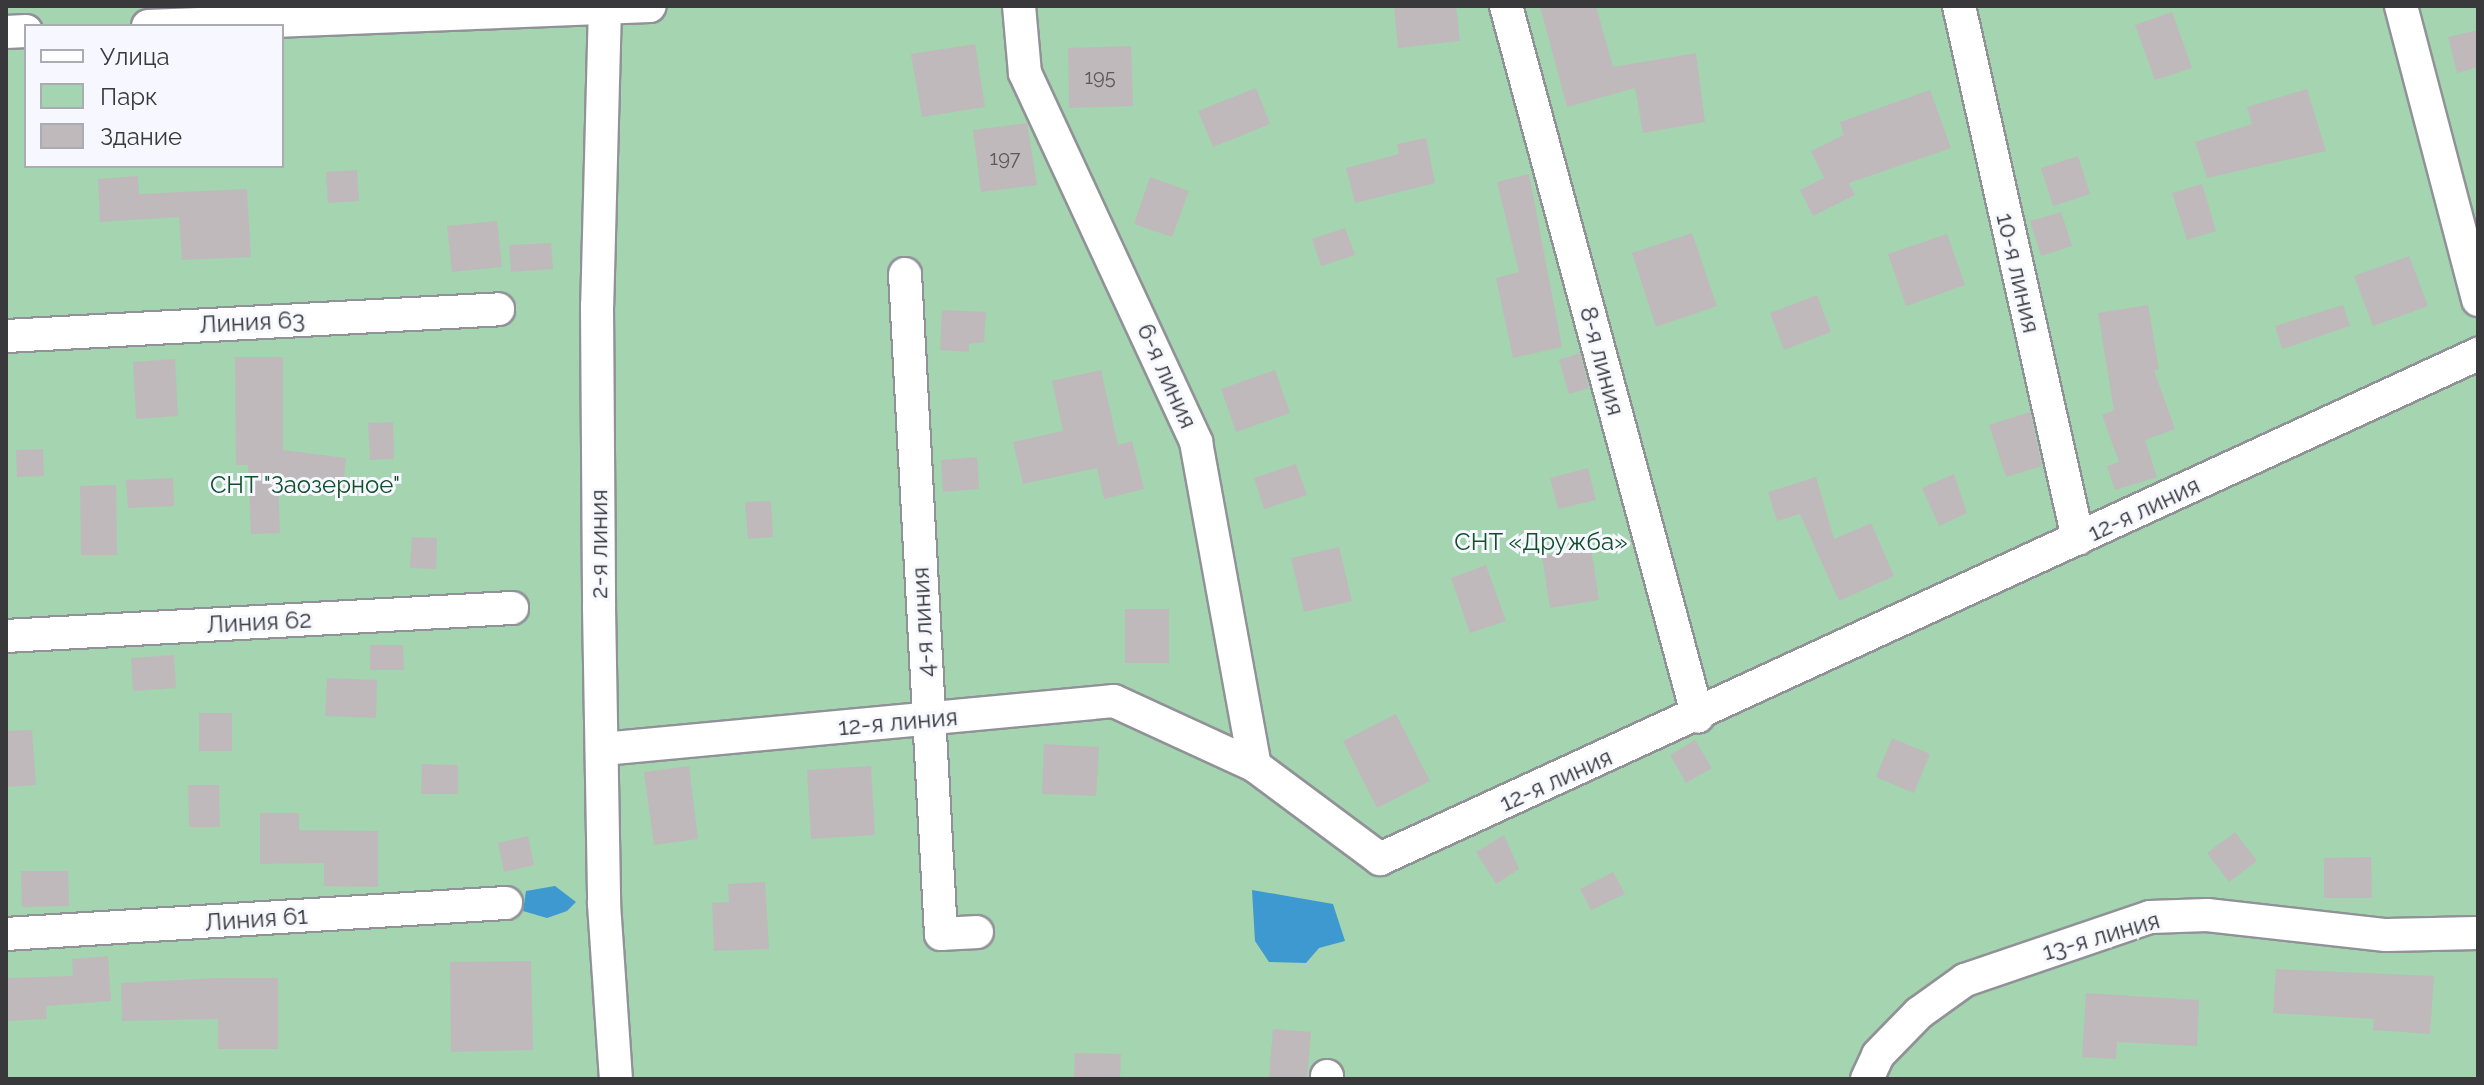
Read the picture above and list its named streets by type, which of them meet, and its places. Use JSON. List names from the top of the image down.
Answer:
{
  "streets": {
    "street": [
      "10-я линия",
      "Линия 63",
      "8-я линия",
      "6-я линия",
      "12-я линия",
      "2-я линия",
      "Линия 62",
      "4-я линия",
      "Линия 61",
      "13-я линия"
    ]
  },
  "crossings": [
    ["10-я линия", "12-я линия"],
    ["8-я линия", "12-я линия"],
    ["6-я линия", "12-я линия"],
    ["12-я линия", "2-я линия"],
    ["12-я линия", "4-я линия"]
  ],
  "parks": ["СНТ \"Заозерное\"", "СНТ «Дружба»"],
  "house_numbers": ["195", "197"],
  "legend": ["Улица", "Парк", "Здание"]
}
